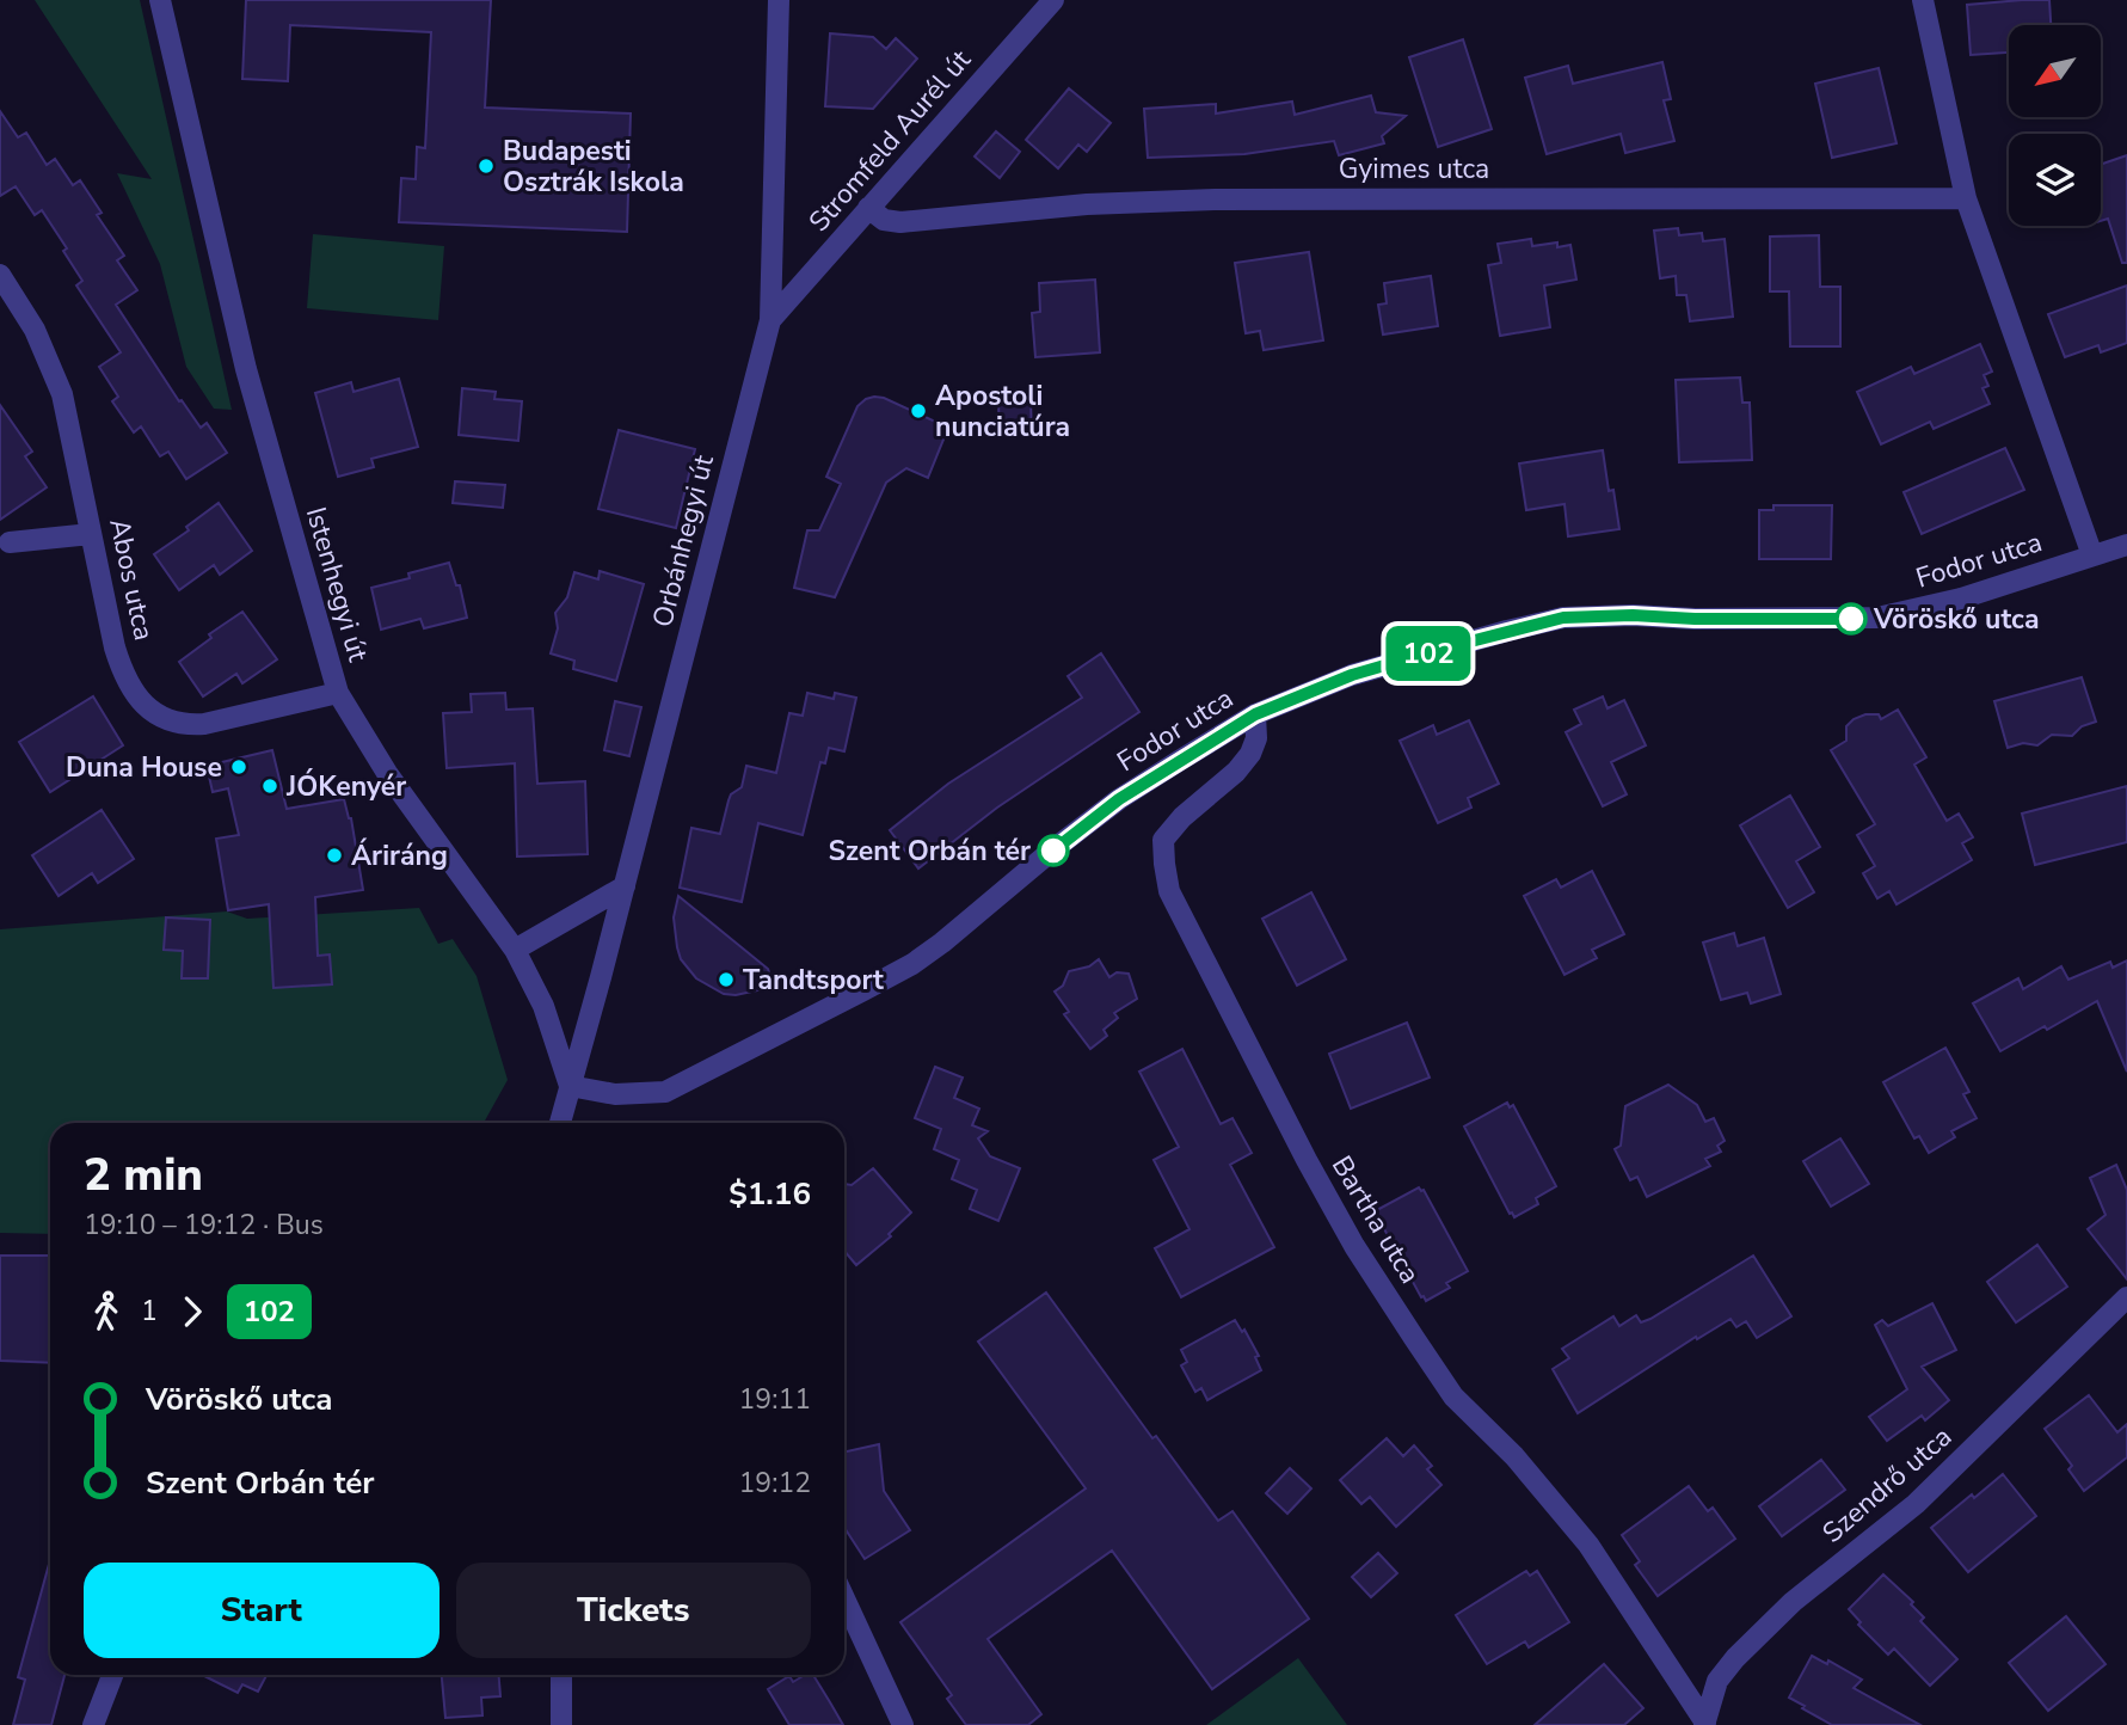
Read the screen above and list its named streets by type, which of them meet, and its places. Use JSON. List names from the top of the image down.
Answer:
{
  "streets": {
    "street": [
      "Stromfeld Aurél út",
      "Gyimes utca",
      "Orbánhegyi út",
      "Fodor utca",
      "Abos utca",
      "Istenhegyi út",
      "Bartha utca",
      "Szendrő utca"
    ]
  },
  "crossings": [
    ["Stromfeld Aurél út", "Gyimes utca"],
    ["Stromfeld Aurél út", "Orbánhegyi út"],
    ["Orbánhegyi út", "Fodor utca"],
    ["Orbánhegyi út", "Istenhegyi út"],
    ["Fodor utca", "Istenhegyi út"],
    ["Fodor utca", "Bartha utca"],
    ["Abos utca", "Istenhegyi út"],
    ["Bartha utca", "Szendrő utca"]
  ],
  "places": [
    "Budapesti Osztrák Iskola",
    "Apostoli nunciatúra",
    "Vöröskő utca",
    "Duna House",
    "JÓKenyér",
    "Szent Orbán tér",
    "Áriráng",
    "Tandtsport"
  ],
  "lines": ["bus line 102"],
  "north": "bottom left",
  "page": {
    "on_map": "102",
    "heading": ["2 min", "19:10 – 19:12 · Bus", "$1.16"],
    "legs": ["1", "102"],
    "list": [
      {
        "name": "Vöröskő utca",
        "value": "19:11"
      },
      {
        "name": "Szent Orbán tér",
        "value": "19:12"
      }
    ],
    "buttons": ["Start", "Tickets"]
  }
}
